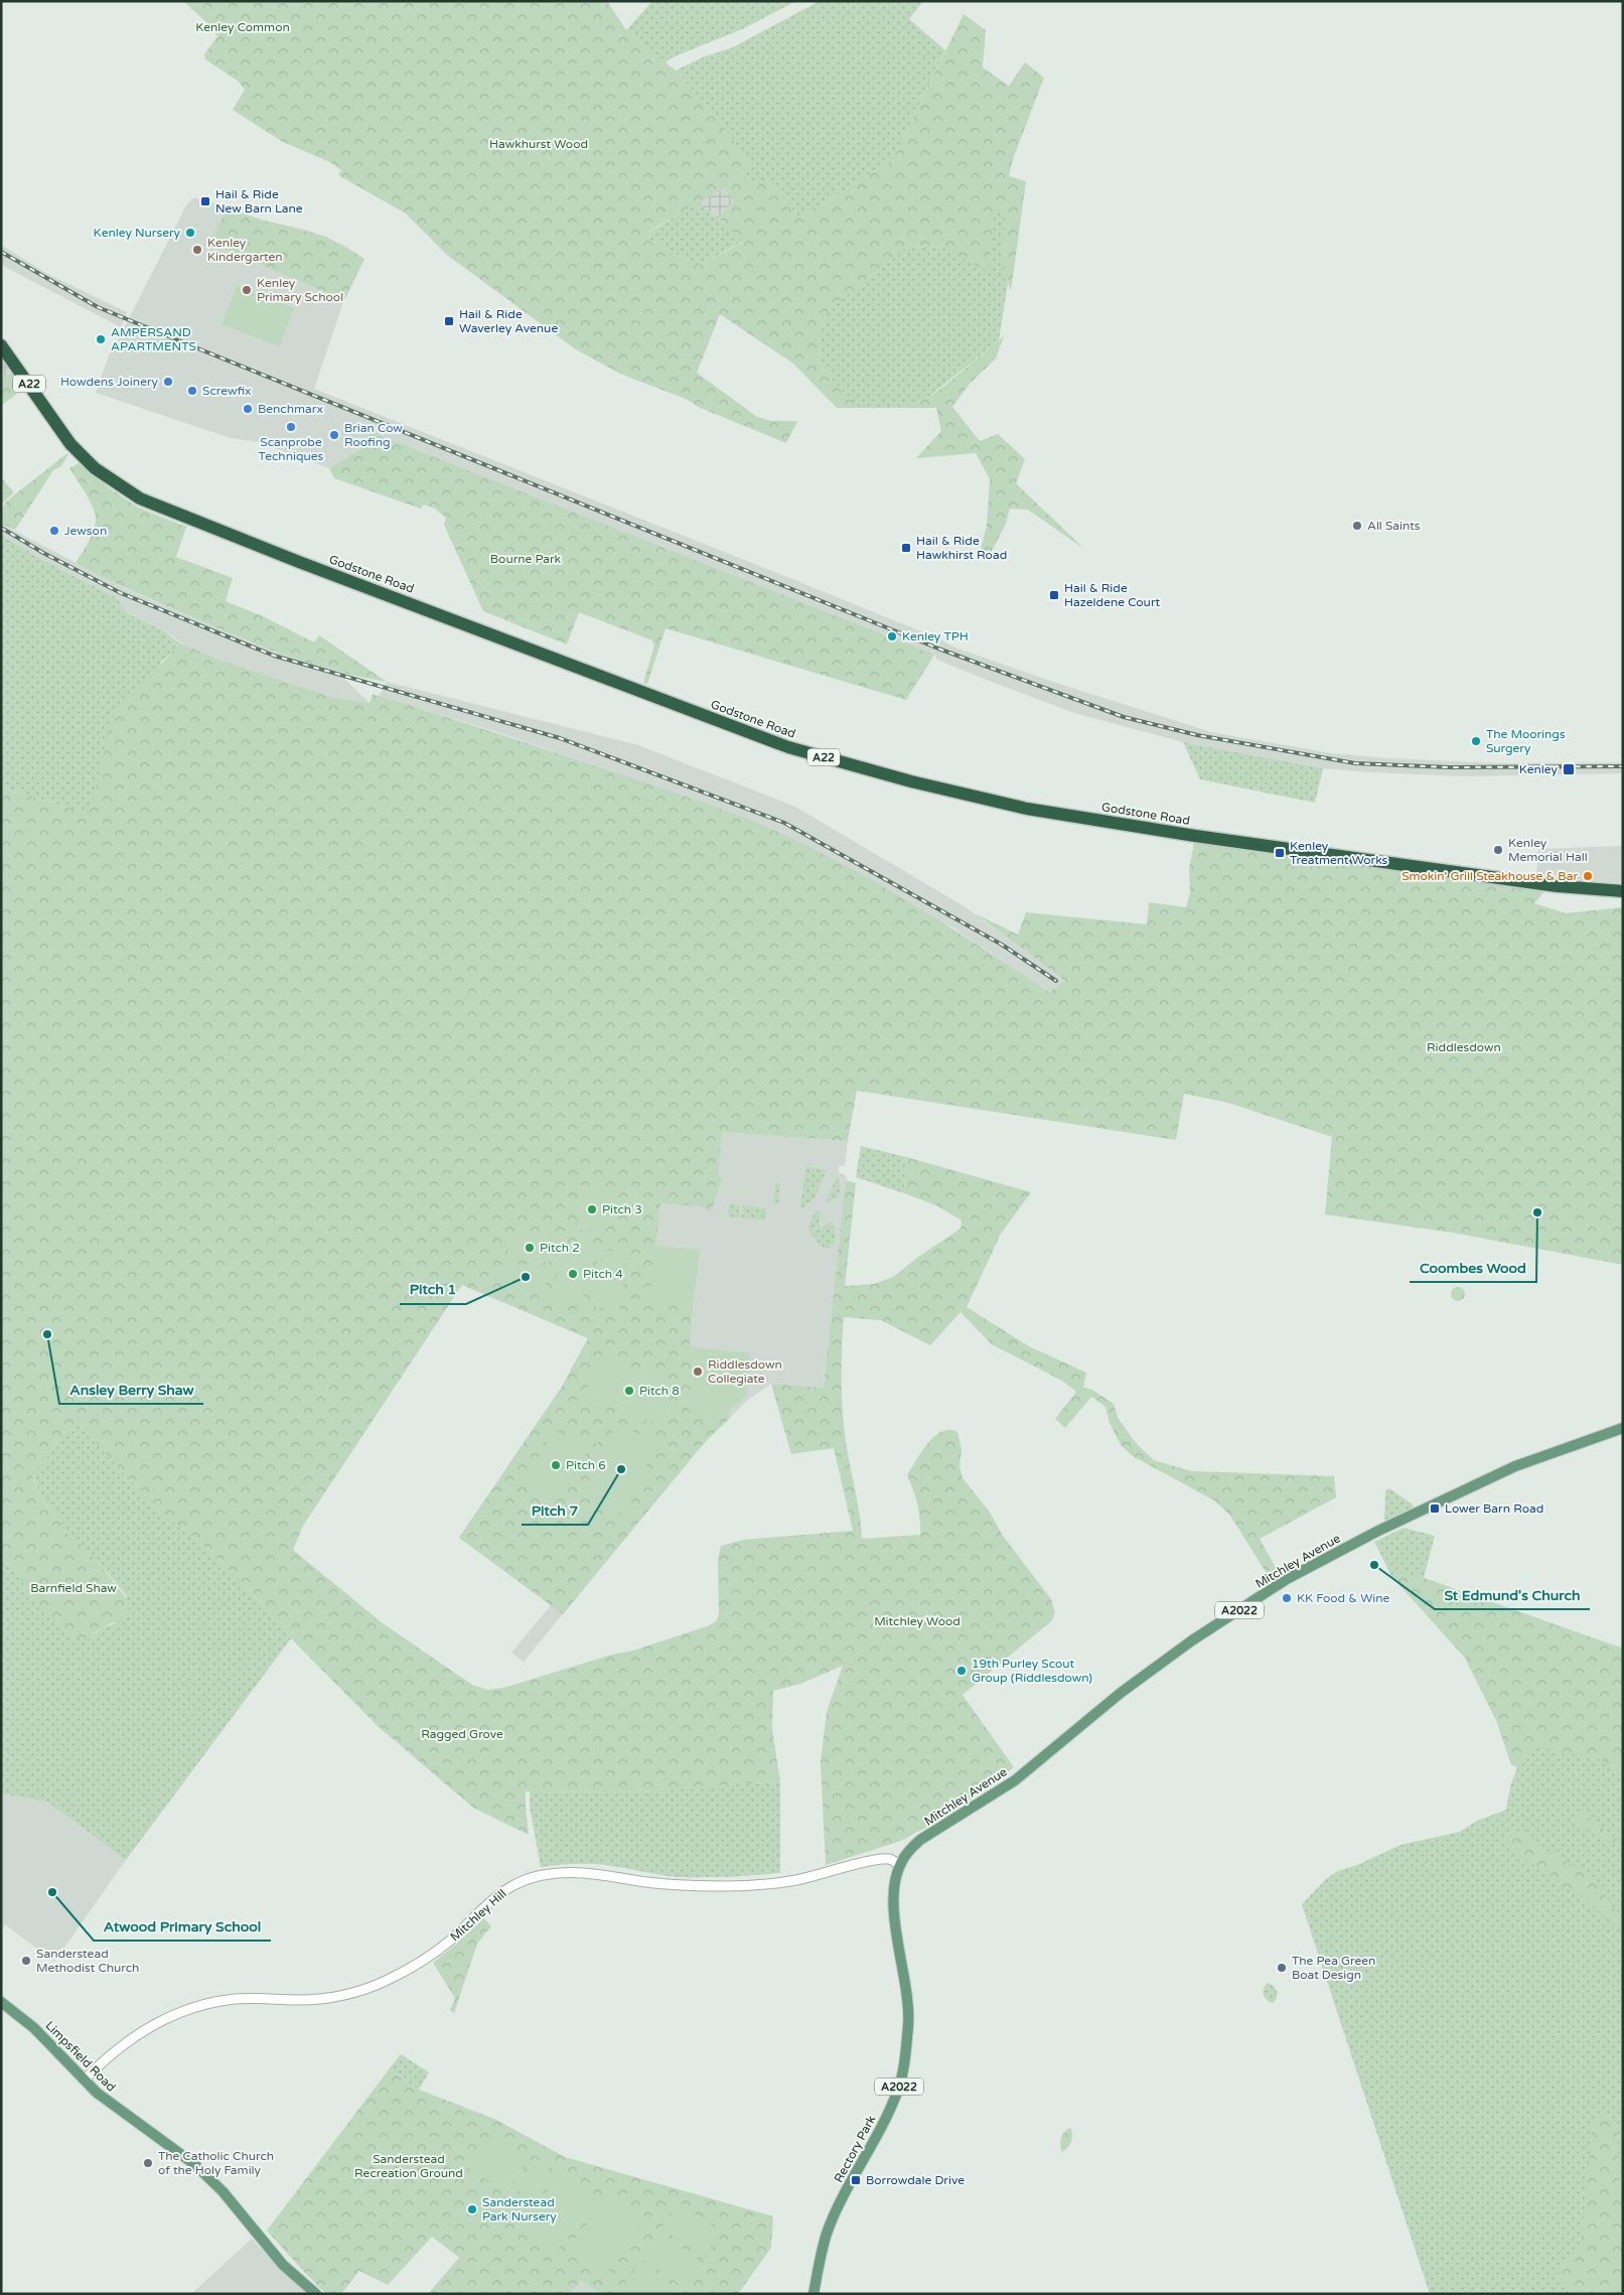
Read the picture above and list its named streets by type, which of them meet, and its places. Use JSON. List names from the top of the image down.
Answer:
{
  "streets": {
    "highway": ["A22", "Godstone Road"],
    "main road": [
      "Mitchley Avenue",
      "A2022",
      "Limpsfield Road",
      "Rectory Park"
    ],
    "street": ["Mitchley Hill"]
  },
  "crossings": [
    ["Mitchley Avenue", "Mitchley Hill"],
    ["Mitchley Avenue", "Rectory Park"],
    ["Mitchley Hill", "Limpsfield Road"],
    ["Mitchley Hill", "Rectory Park"]
  ],
  "parks": [
    "Kenley Common",
    "Hawkhurst Wood",
    "Bourne Park",
    "Riddlesdown",
    "Barnfield Shaw",
    "Mitchley Wood",
    "Ragged Grove",
    "Sanderstead Recreation Ground"
  ],
  "places": {
    "transit": [
      "Hail & Ride New Barn Lane",
      "Hail & Ride Waverley Avenue",
      "Hail & Ride Hawkhirst Road",
      "Hail & Ride Hazeldene Court",
      "Kenley",
      "Kenley Treatment Works",
      "Lower Barn Road",
      "Borrowdale Drive"
    ],
    "other": [
      "Kenley Nursery",
      "Kenley Kindergarten",
      "Kenley Primary School",
      "AMPERSAND APARTMENTS",
      "Howdens Joinery",
      "Screwfix",
      "Benchmarx",
      "Scanprobe Techniques",
      "Brian Cow Roofing",
      "All Saints",
      "Jewson",
      "Kenley TPH",
      "The Moorings Surgery",
      "Kenley Memorial Hall",
      "Smokin' Grill Steakhouse & Bar",
      "Pitch 3",
      "Coombes Wood",
      "Pitch 2",
      "Pitch 4",
      "Pitch 1",
      "Ansley Berry Shaw",
      "Riddlesdown Collegiate",
      "Pitch 8",
      "Pitch 6",
      "Pitch 7",
      "St Edmund's Church",
      "KK Food & Wine",
      "19th Purley Scout Group (Riddlesdown)",
      "Atwood Primary School",
      "Sanderstead Methodist Church",
      "The Pea Green Boat Design",
      "The Catholic Church of the Holy Family",
      "Sanderstead Park Nursery"
    ]
  }
}
